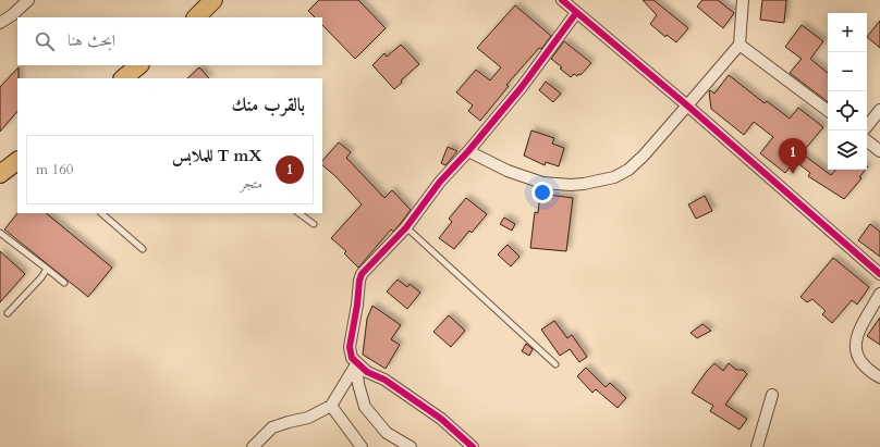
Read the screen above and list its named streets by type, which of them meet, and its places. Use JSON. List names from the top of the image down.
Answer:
{
  "page": {
    "map_buttons": ["+", "−"],
    "search": "ابحث هنا",
    "heading": "بالقرب منك",
    "list": [
      {
        "mark": "1",
        "name": "T mX للملابس",
        "note": "متجر",
        "value": "160 m"
      }
    ],
    "pins": "1"
  }
}
